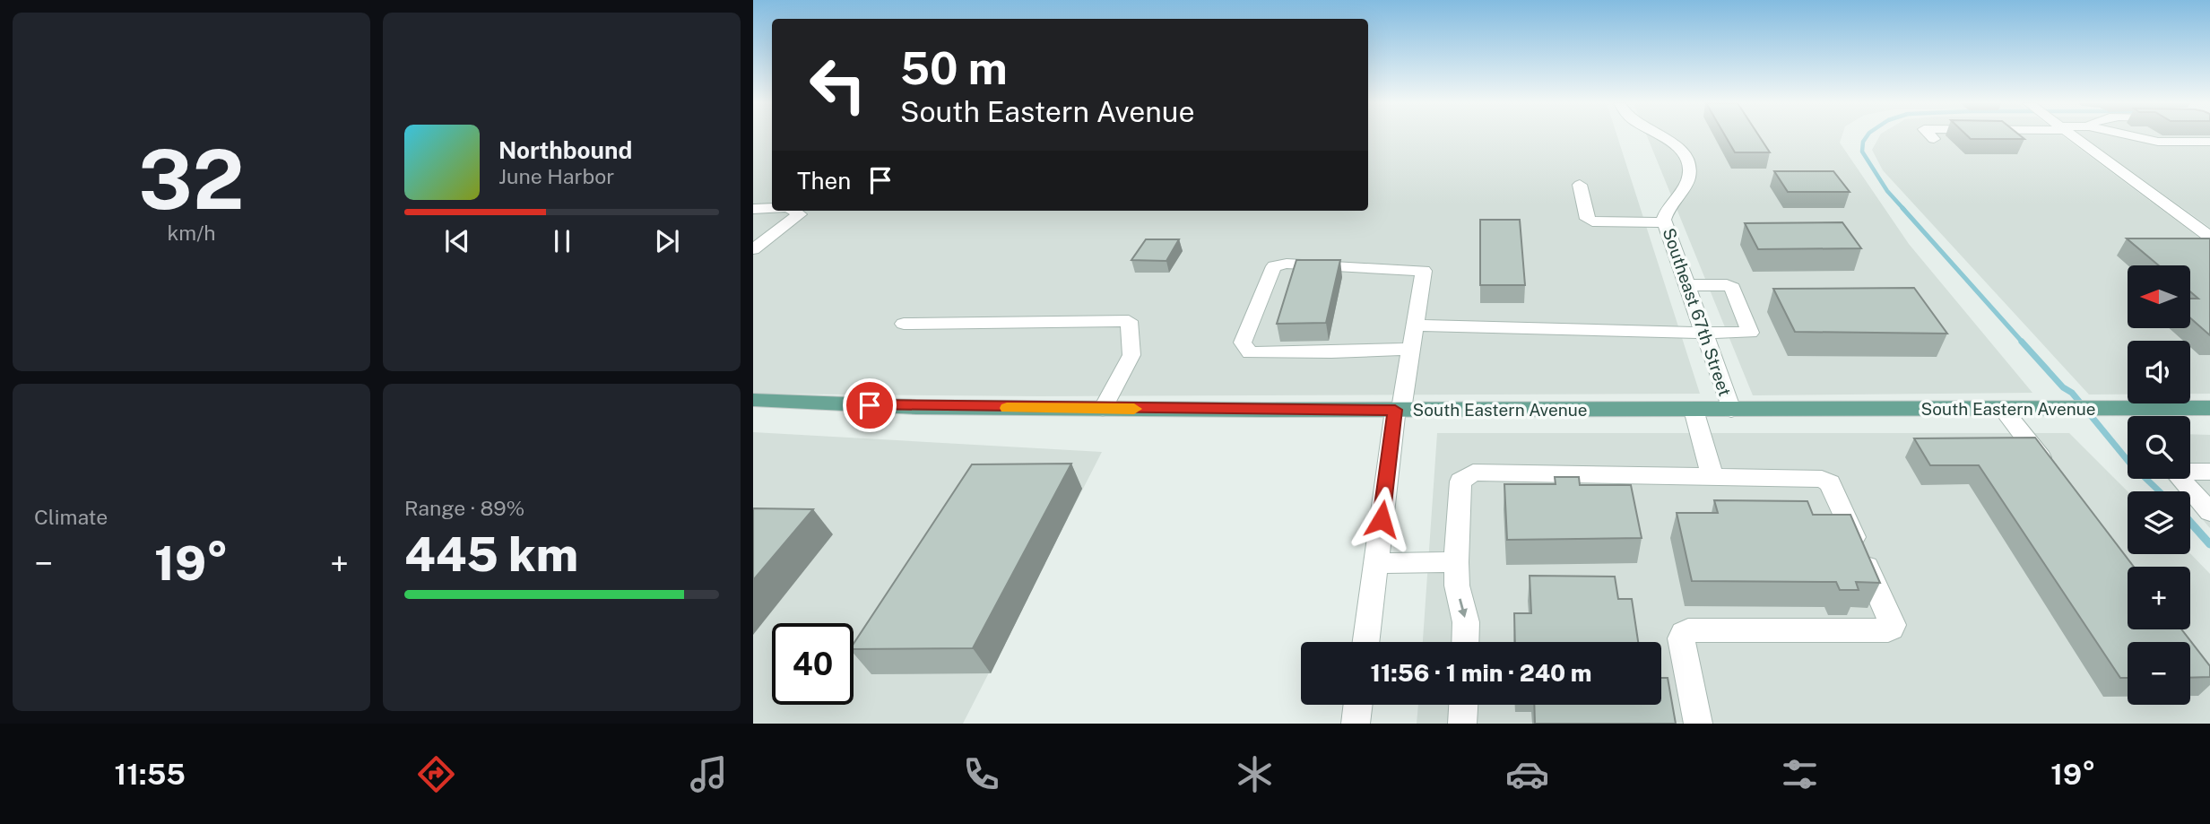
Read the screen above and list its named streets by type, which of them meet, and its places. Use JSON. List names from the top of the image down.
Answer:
{
  "streets": {
    "main road": ["South Eastern Avenue"],
    "street": ["Southeast 67th Street"]
  },
  "crossings": [
    ["Southeast 67th Street", "South Eastern Avenue"]
  ],
  "north": "left",
  "page": {
    "tile": [
      ["32", "km/h"],
      "Climate",
      ["Range · 89%", "445 km"]
    ],
    "turn": ["50 m", "South Eastern Avenue"],
    "song": ["Northbound", "June Harbor"],
    "then": "Then",
    "map_buttons": ["+", "−"],
    "heat": ["−", "19°", "+"],
    "limit": "40",
    "trip": "11:56 · 1 min · 240 m",
    "tabs": ["11:55", "19°"]
  }
}
